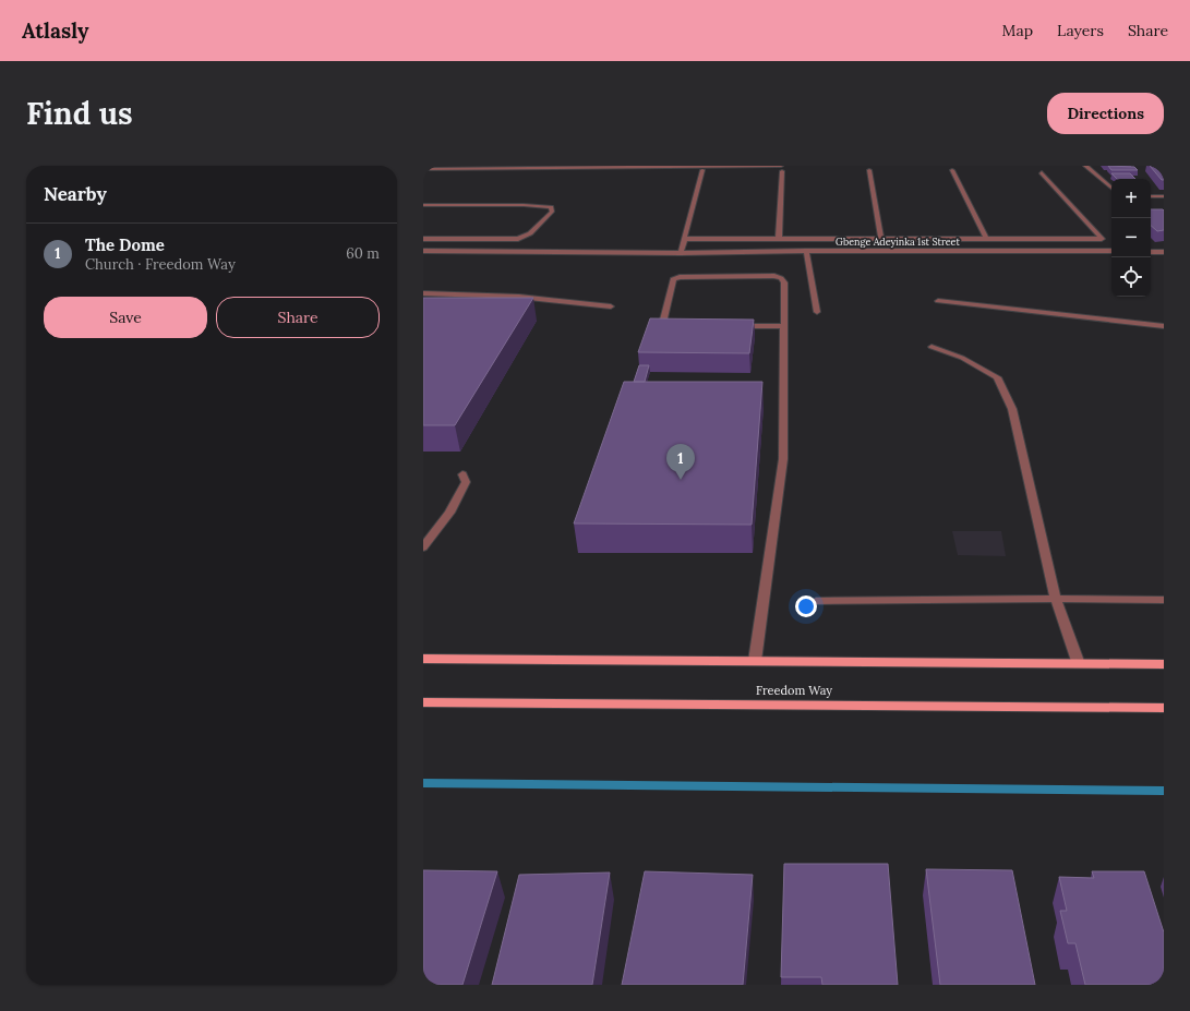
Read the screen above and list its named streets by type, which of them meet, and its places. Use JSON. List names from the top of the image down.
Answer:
{
  "streets": {
    "main road": ["Freedom Way"],
    "street": ["Gbenge Adeyinka 1st Street"]
  },
  "page": {
    "header": "Atlasly",
    "nav": ["Map", "Layers", "Share"],
    "buttons": [
      "Directions",
      ["Save", "Share"]
    ],
    "title": "Find us",
    "heading": "Nearby",
    "map_buttons": ["+", "−"],
    "list": [
      {
        "mark": "1",
        "name": "The Dome",
        "note": "Church · Freedom Way",
        "value": "60 m"
      }
    ],
    "pins": "1"
  }
}
